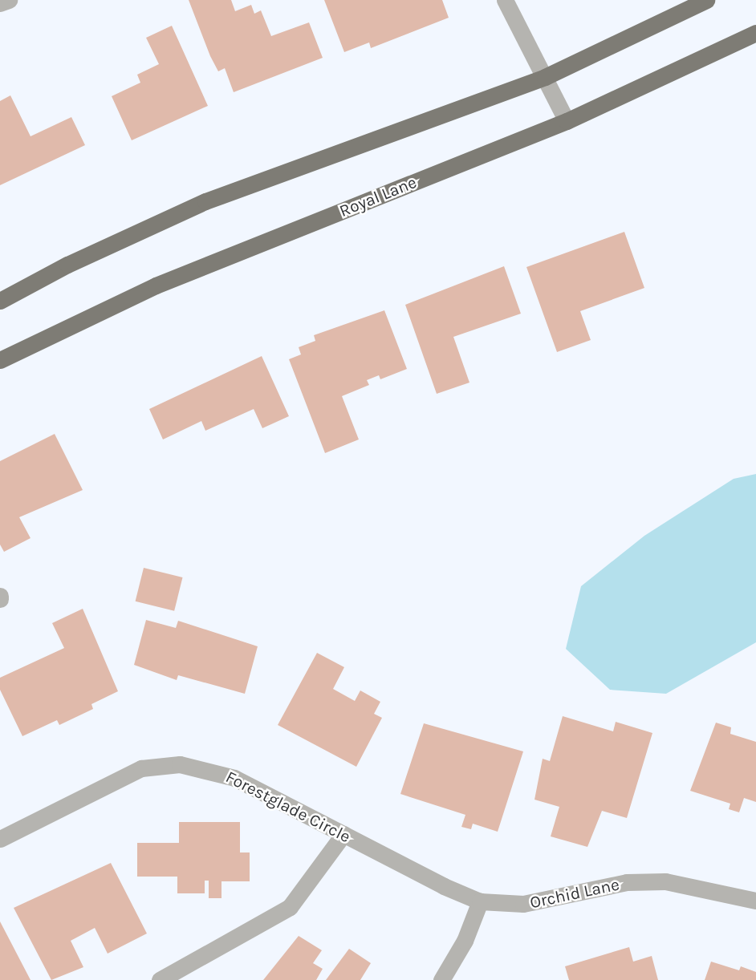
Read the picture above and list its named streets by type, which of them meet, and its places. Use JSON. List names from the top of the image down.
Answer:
{
  "streets": {
    "main road": ["Royal Lane"],
    "street": ["Forestglade Circle", "Orchid Lane"]
  },
  "crossings": [
    ["Forestglade Circle", "Orchid Lane"]
  ]
}
